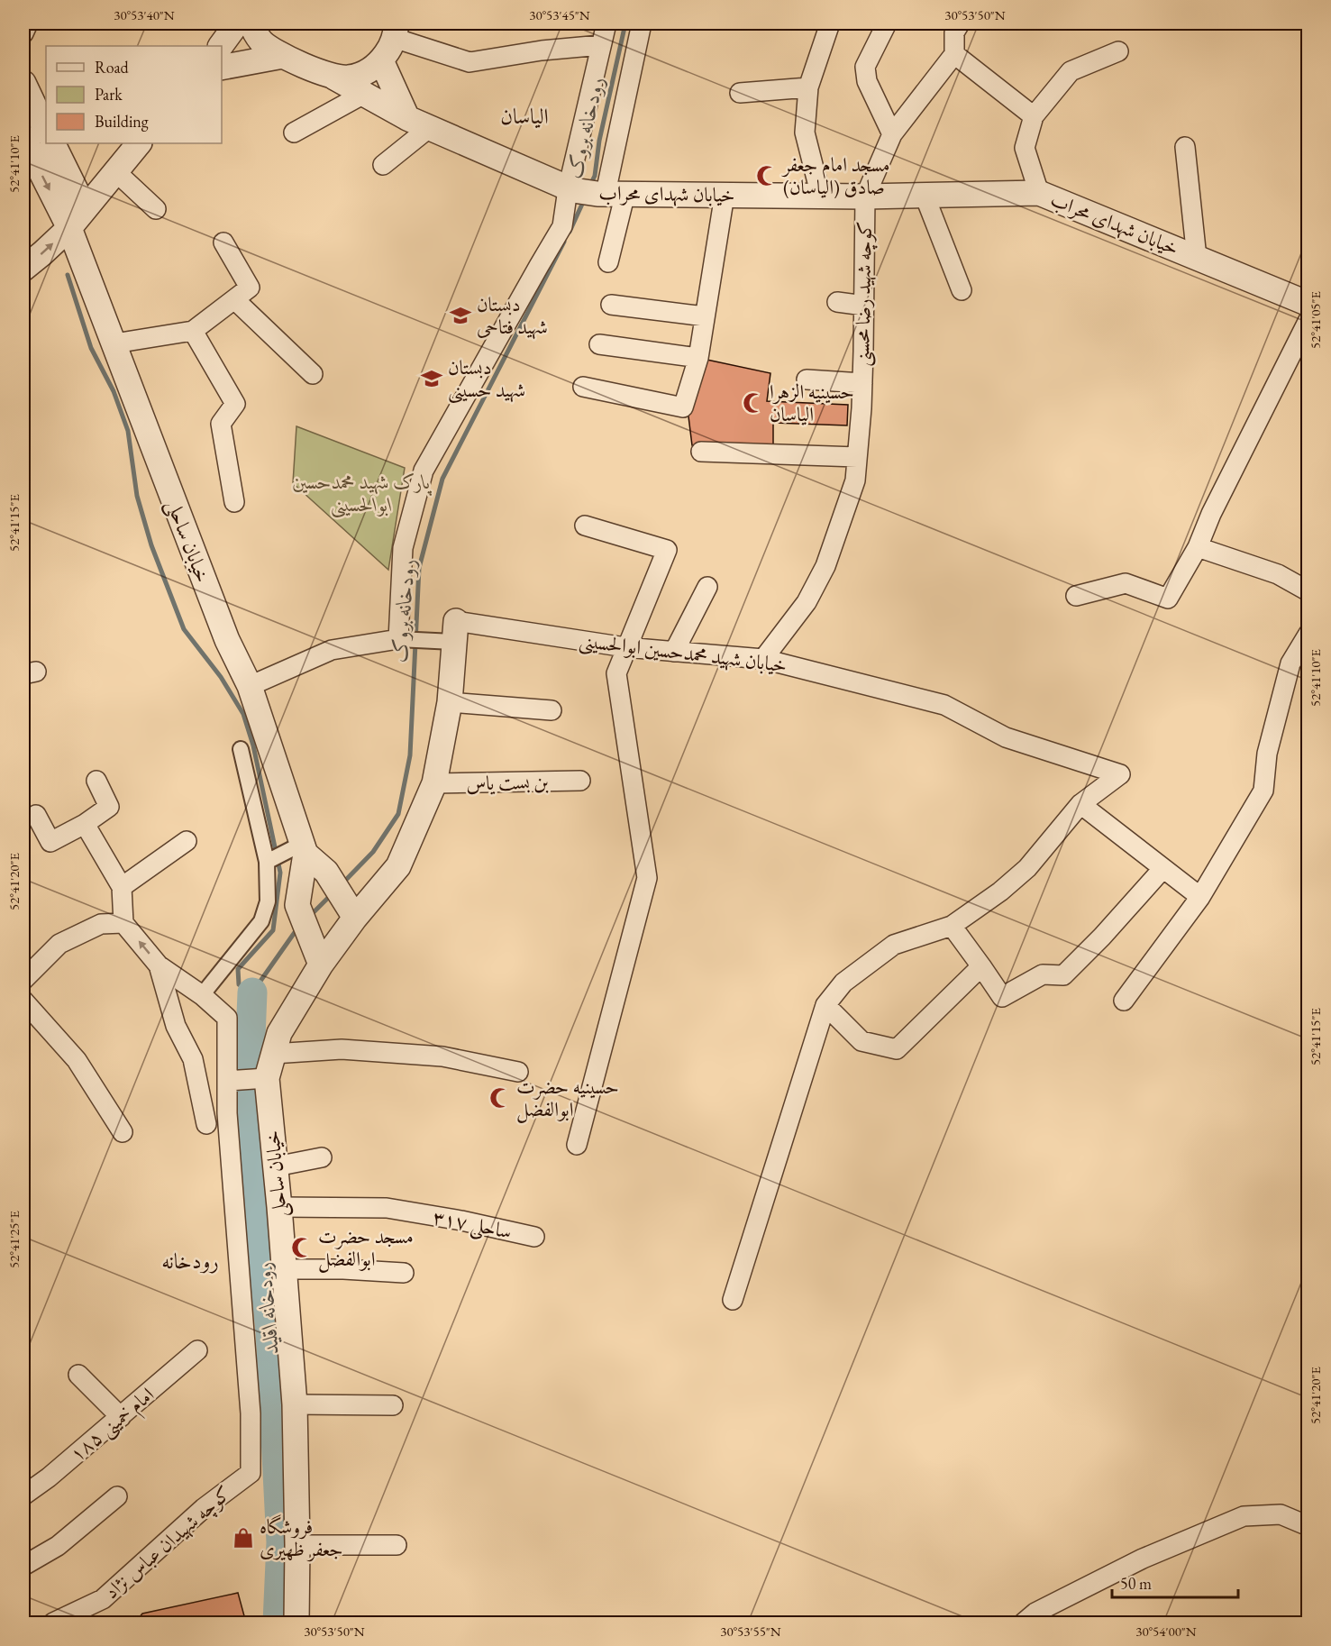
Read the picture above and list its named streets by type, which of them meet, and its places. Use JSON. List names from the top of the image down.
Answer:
{
  "streets": {
    "street": [
      "خیابان شهدای محراب",
      "کوچه شهید رضا محسنی",
      "خیابان ساحلی",
      "خیابان شهید محمدحسین ابوالحسینی",
      "بن بست یاس",
      "ساحلی ۳۱۷",
      "امام خمینی ۱۸۵",
      "کوچه شهیدان عباس نژاد"
    ]
  },
  "crossings": [
    ["خیابان شهدای محراب", "کوچه شهید رضا محسنی"],
    ["کوچه شهید رضا محسنی", "خیابان شهید محمدحسین ابوالحسینی"],
    ["خیابان ساحلی", "خیابان شهید محمدحسین ابوالحسینی"],
    ["خیابان ساحلی", "بن بست یاس"],
    ["خیابان ساحلی", "ساحلی ۳۱۷"]
  ],
  "districts": ["الیاسان", "رودخانه"],
  "water": ["رودخانه بروک", "رودخانه اقلید"],
  "parks": ["پارک شهید محمدحسین ابوالحسینی"],
  "places": {
    "mosque": [
      "مسجد امام جعفر صادق (الیاسان)",
      "حسینیه الزهرا الیاسان",
      "حسینیه حضرت ابوالفضل",
      "مسجد حضرت ابوالفضل"
    ],
    "school or university": ["دبستان شهید فتاحی", "دبستان شهید حسینی"],
    "shop": ["فروشگاه جعفر ظهیری"]
  },
  "legend": ["Road", "Park", "Building"],
  "scale_bar": "50 m",
  "coordinates": [
    "30°53'40\"N",
    "30°53'45\"N",
    "30°53'50\"N",
    "52°41'10\"E",
    "52°41'05\"E",
    "52°41'15\"E",
    "52°41'20\"E",
    "52°41'25\"E",
    "30°53'55\"N",
    "30°54'00\"N"
  ]
}
